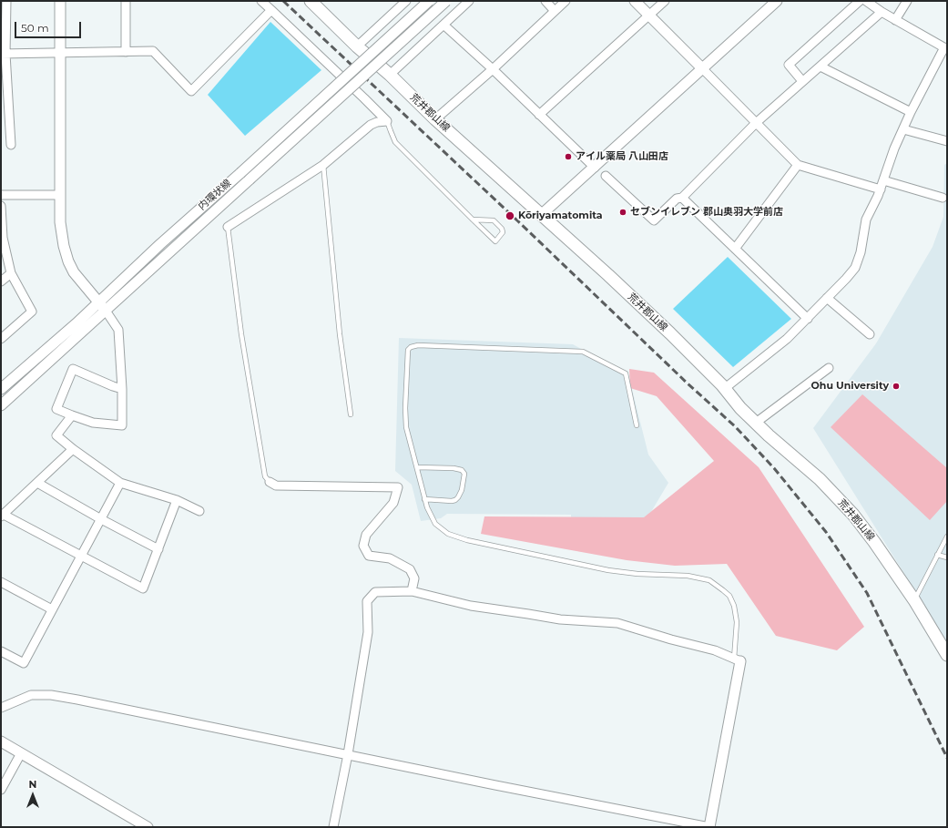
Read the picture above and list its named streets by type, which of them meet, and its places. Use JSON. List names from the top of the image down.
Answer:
{
  "streets": {
    "main road": ["荒井郡山線"],
    "street": ["内環状線"]
  },
  "places": [
    "アイル薬局 八山田店",
    "セブンイレブン 郡山奥羽大学前店",
    "Kōriyamatomita",
    "Ohu University"
  ],
  "scale_bar": "50 m",
  "north": "top"
}
